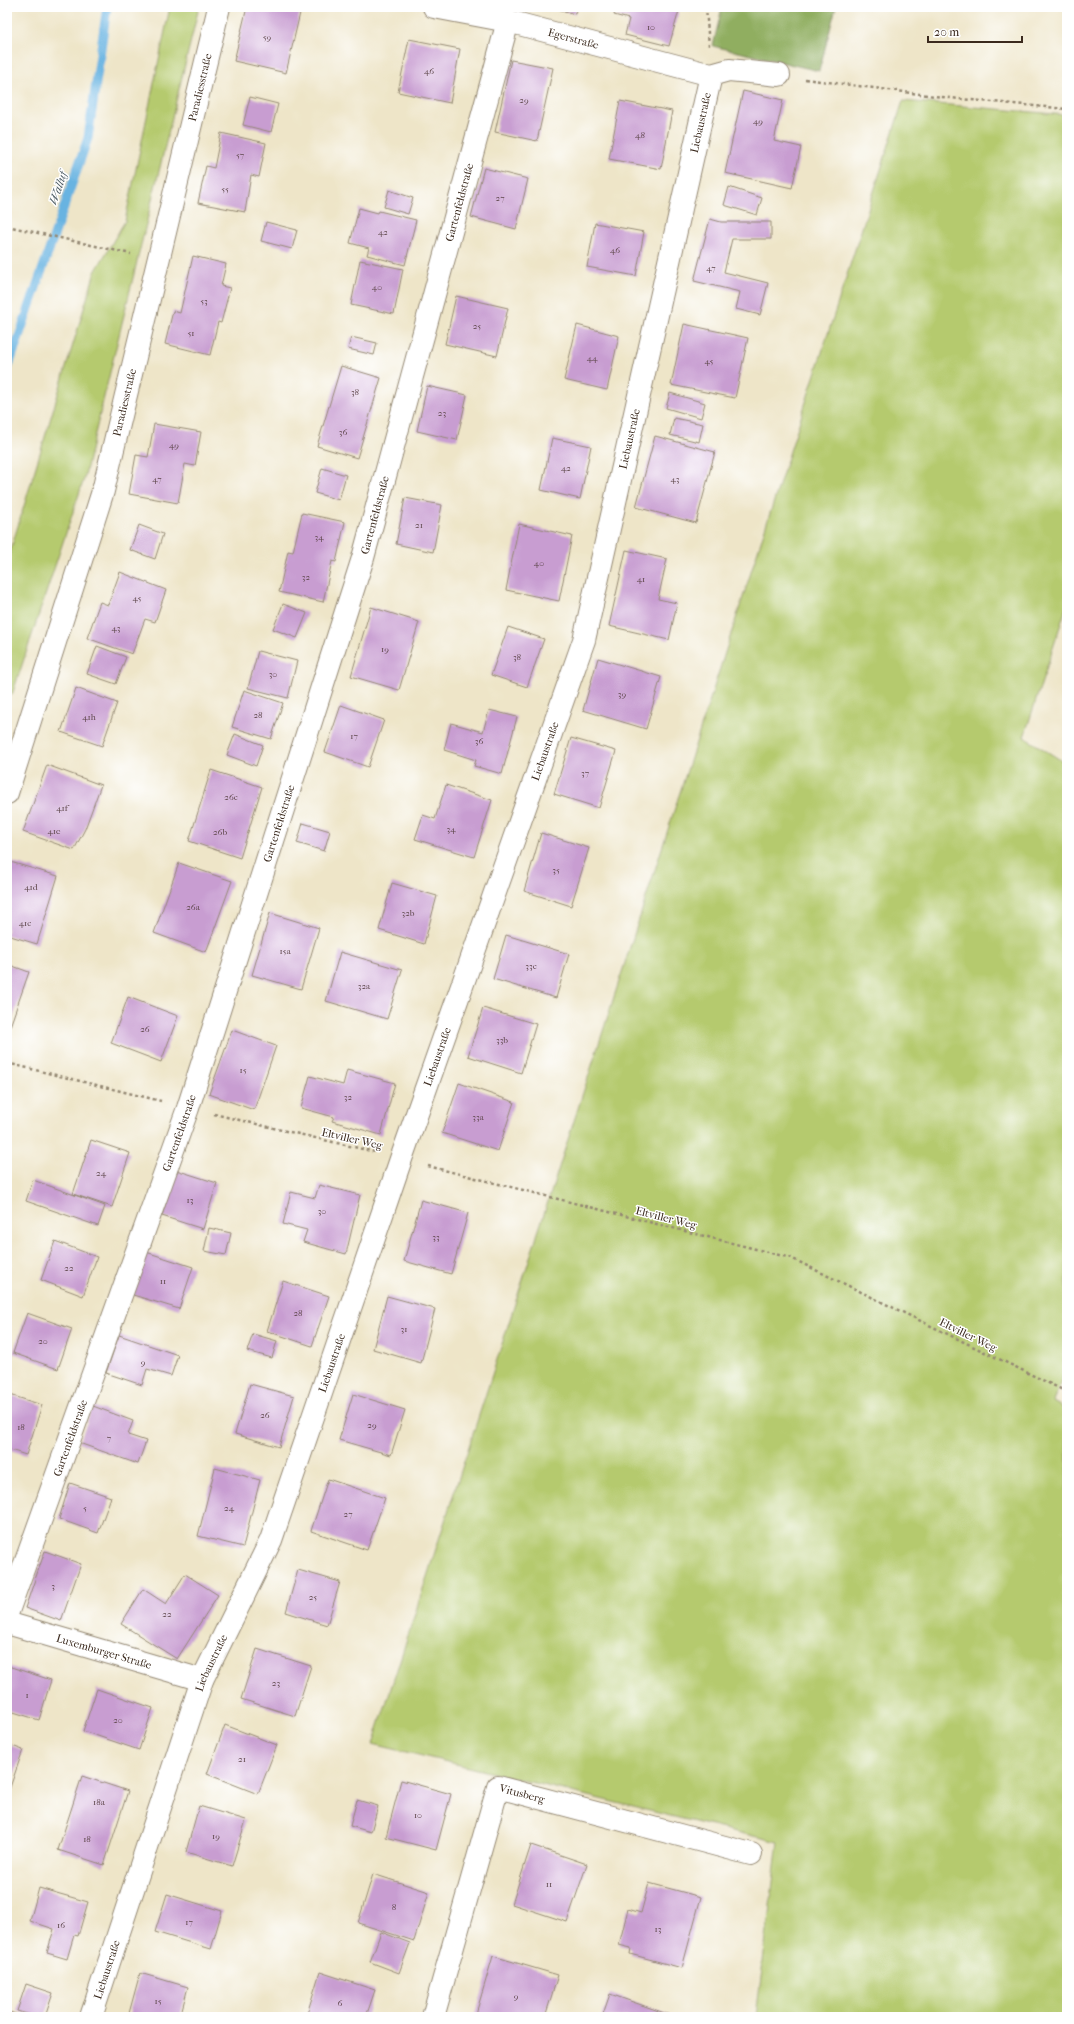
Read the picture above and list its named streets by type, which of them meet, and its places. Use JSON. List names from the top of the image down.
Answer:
{
  "streets": {
    "street": [
      "Egerstraße",
      "Paradiesstraße",
      "Liebaustraße",
      "Gartenfeldstraße",
      "Luxemburger Straße",
      "Vitusberg"
    ],
    "path": ["Eltviller Weg"]
  },
  "crossings": [
    ["Egerstraße", "Liebaustraße"],
    ["Egerstraße", "Gartenfeldstraße"],
    ["Liebaustraße", "Eltviller Weg"],
    ["Liebaustraße", "Luxemburger Straße"]
  ],
  "water": ["Walluf"],
  "house_numbers": [
    "10",
    "59",
    "46",
    "29",
    "49",
    "48",
    "57",
    "55",
    "27",
    "42",
    "46",
    "47",
    "40",
    "53",
    "25",
    "51",
    "44",
    "45",
    "38",
    "23",
    "36",
    "49",
    "42",
    "47",
    "43",
    "21",
    "34",
    "40",
    "32",
    "41",
    "45",
    "43",
    "19",
    "38",
    "30",
    "39",
    "28",
    "41h",
    "17",
    "36",
    "37",
    "26c",
    "41f",
    "34",
    "41e",
    "26b",
    "35",
    "41d",
    "26a",
    "32b",
    "41c",
    "15a",
    "33c",
    "32a",
    "26",
    "33b",
    "15",
    "32",
    "33a",
    "24",
    "13",
    "30",
    "33",
    "22",
    "11",
    "28",
    "31",
    "20",
    "9",
    "26",
    "29",
    "18",
    "7",
    "5",
    "24",
    "27",
    "3",
    "25",
    "22",
    "23",
    "1",
    "20",
    "21",
    "18a",
    "10",
    "19",
    "18",
    "11",
    "8",
    "17",
    "16",
    "13",
    "9",
    "15",
    "6"
  ],
  "scale_bar": "20 m"
}
